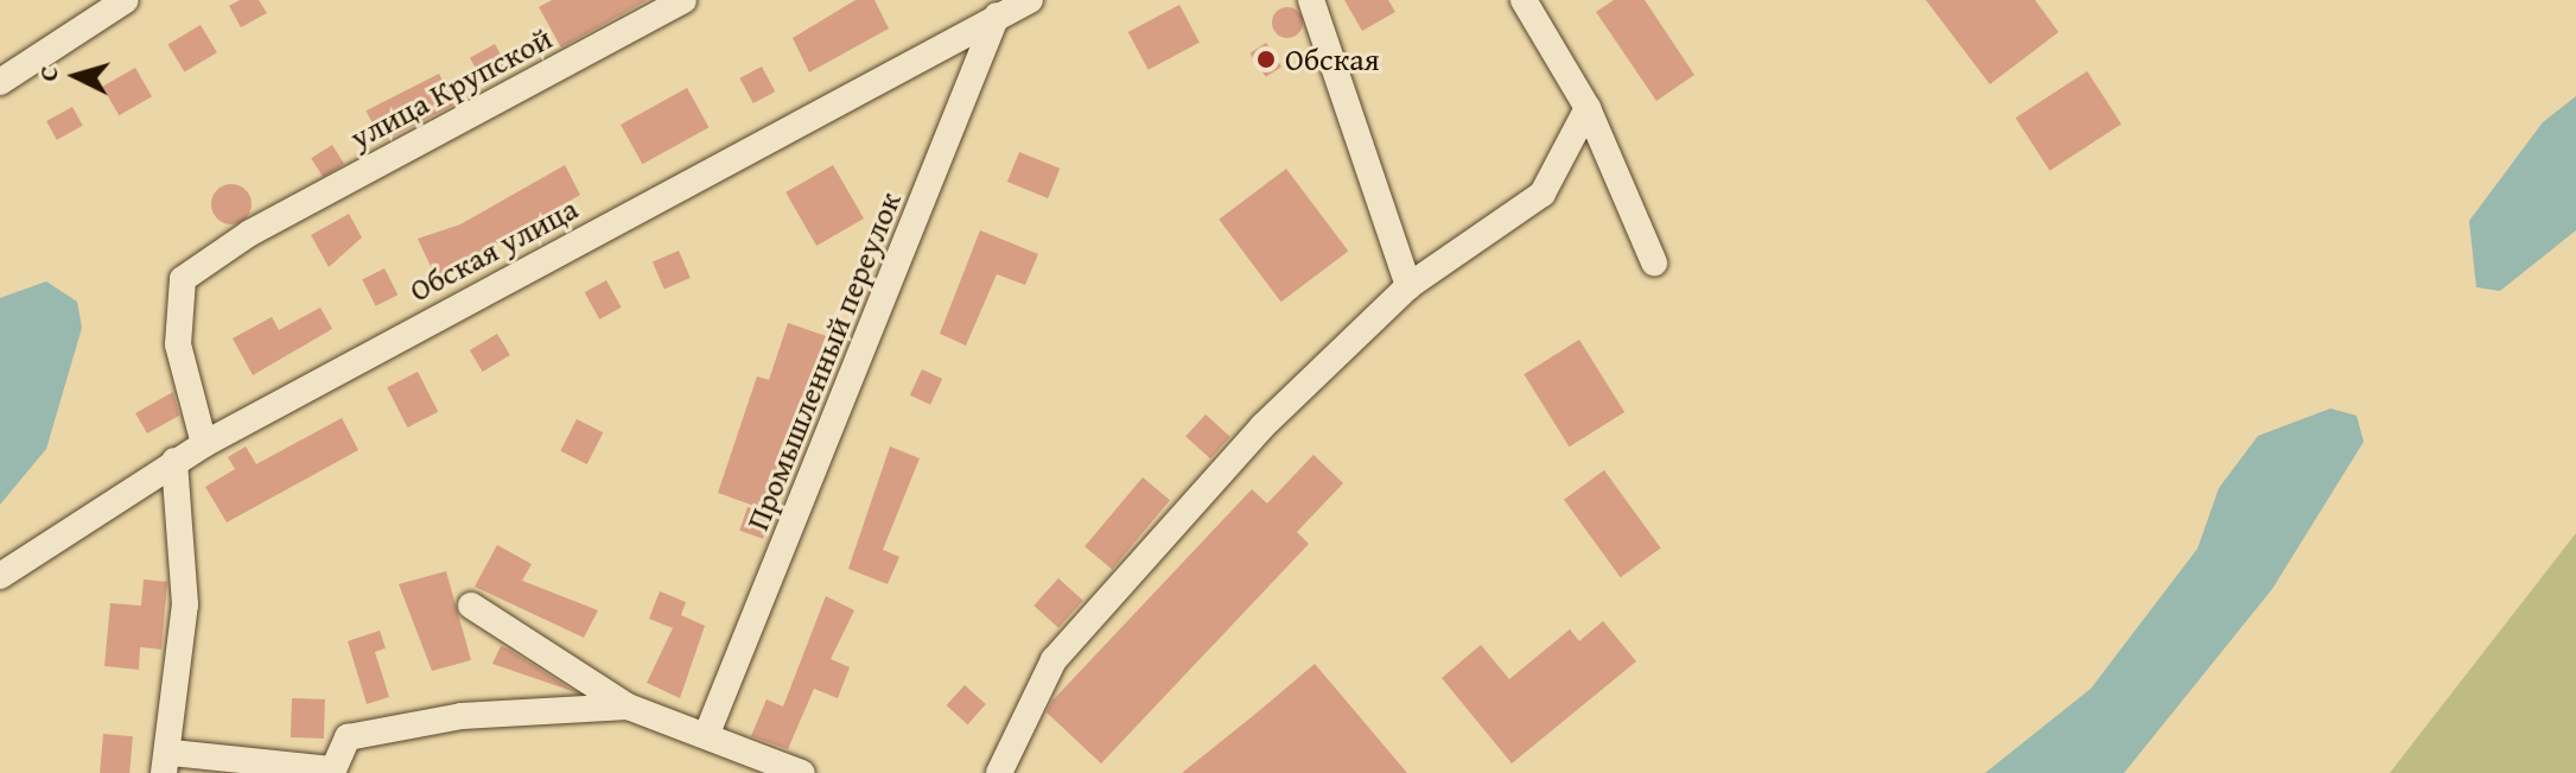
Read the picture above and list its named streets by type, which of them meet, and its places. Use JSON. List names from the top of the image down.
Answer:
{
  "streets": {
    "street": ["улица Крупской", "Обская улица", "Промышленный переулок"]
  },
  "crossings": [
    ["улица Крупской", "Обская улица"],
    ["Обская улица", "Промышленный переулок"]
  ],
  "places": ["Обская"],
  "north": "left"
}
